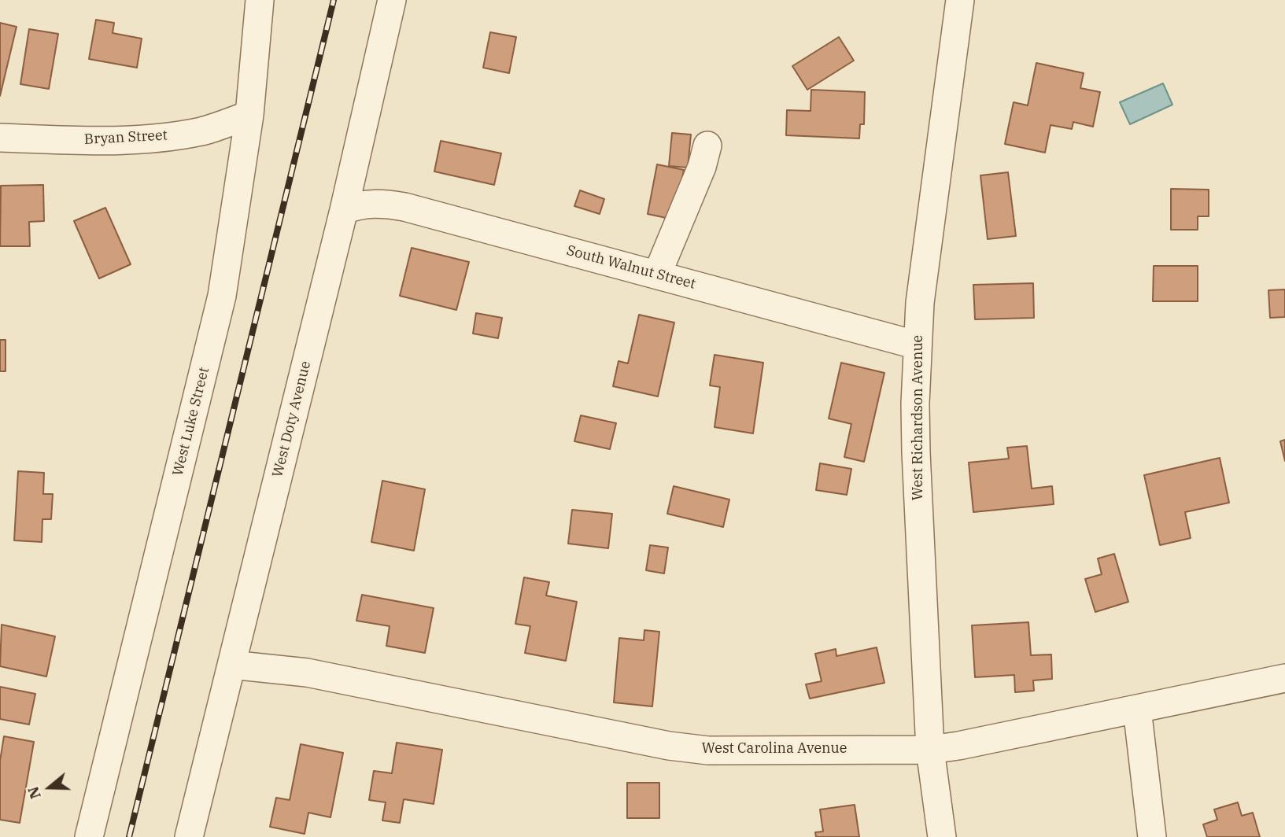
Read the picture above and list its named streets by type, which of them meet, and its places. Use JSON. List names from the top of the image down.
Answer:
{
  "streets": {
    "street": [
      "Bryan Street",
      "South Walnut Street",
      "West Richardson Avenue",
      "West Doty Avenue",
      "West Luke Street",
      "West Carolina Avenue"
    ]
  },
  "crossings": [
    ["Bryan Street", "West Luke Street"],
    ["South Walnut Street", "West Richardson Avenue"],
    ["South Walnut Street", "West Doty Avenue"],
    ["West Richardson Avenue", "West Carolina Avenue"],
    ["West Doty Avenue", "West Carolina Avenue"]
  ],
  "north": "left"
}
